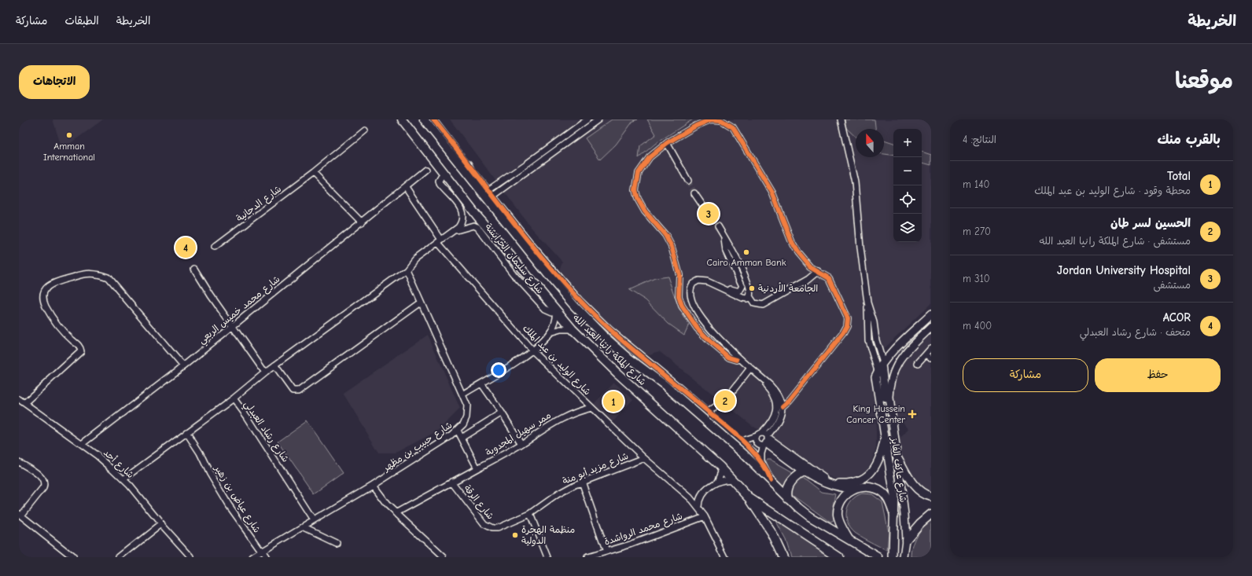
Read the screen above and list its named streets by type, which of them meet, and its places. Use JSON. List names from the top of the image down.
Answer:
{
  "streets": {
    "main road": ["شارع الملكة رانيا العبد الله", "شارع عاكف الفايز"],
    "street": [
      "شارع الدجانية",
      "شارع سليمان الخرابشة",
      "شارع محمد خميس الربعي",
      "شارع الوليد بن عبد الملك",
      "شارع رشاد العبدلي",
      "ممر سهيل المجدوبة",
      "شارع حبيب بن مظهر",
      "شارع أحد",
      "شارع مزيد أبو منة",
      "شارع عياض بن زهير",
      "شارع الرقة",
      "شارع محمد الرواشدة"
    ]
  },
  "crossings": [
    ["شارع سليمان الخرابشة", "شارع الملكة رانيا العبد الله"],
    ["شارع سليمان الخرابشة", "شارع الوليد بن عبد الملك"],
    ["شارع سليمان الخرابشة", "شارع رشاد العبدلي"],
    ["شارع سليمان الخرابشة", "شارع حبيب بن مظهر"],
    ["شارع محمد خميس الربعي", "شارع أحد"],
    ["شارع الوليد بن عبد الملك", "ممر سهيل المجدوبة"],
    ["شارع الوليد بن عبد الملك", "شارع مزيد أبو منة"],
    ["شارع الوليد بن عبد الملك", "شارع محمد الرواشدة"],
    ["شارع رشاد العبدلي", "شارع حبيب بن مظهر"],
    ["ممر سهيل المجدوبة", "شارع الرقة"],
    ["شارع حبيب بن مظهر", "شارع عياض بن زهير"],
    ["شارع مزيد أبو منة", "شارع الرقة"]
  ],
  "places": {
    "other": [
      "Amman International",
      "Cairo Amman Bank",
      "الجامعة الأردنية",
      "منظمة الهجرة الدولية"
    ],
    "health": ["King Hussein Cancer Center"]
  },
  "north": "top",
  "page": {
    "header": "الخريطة",
    "nav": ["الخريطة", "الطبقات", "مشاركة"],
    "title": "موقعنا",
    "buttons": [
      "الاتجاهات",
      ["حفظ", "مشاركة"]
    ],
    "heading": ["بالقرب منك", "النتائج: 4"],
    "map_buttons": ["+", "−"],
    "list": [
      {
        "mark": "1",
        "name": "Total",
        "note": "محطة وقود · شارع الوليد بن عبد الملك",
        "value": "140 m"
      },
      {
        "mark": "2",
        "name": "الحسين لسر طان",
        "note": "مستشفى · شارع الملكة رانيا العبد الله",
        "value": "270 m"
      },
      {
        "mark": "3",
        "name": "Jordan University Hospital",
        "note": "مستشفى",
        "value": "310 m"
      },
      {
        "mark": "4",
        "name": "ACOR",
        "note": "متحف · شارع رشاد العبدلي",
        "value": "400 m"
      }
    ],
    "pins": [
      "3",
      "4",
      "2",
      "1"
    ]
  }
}
